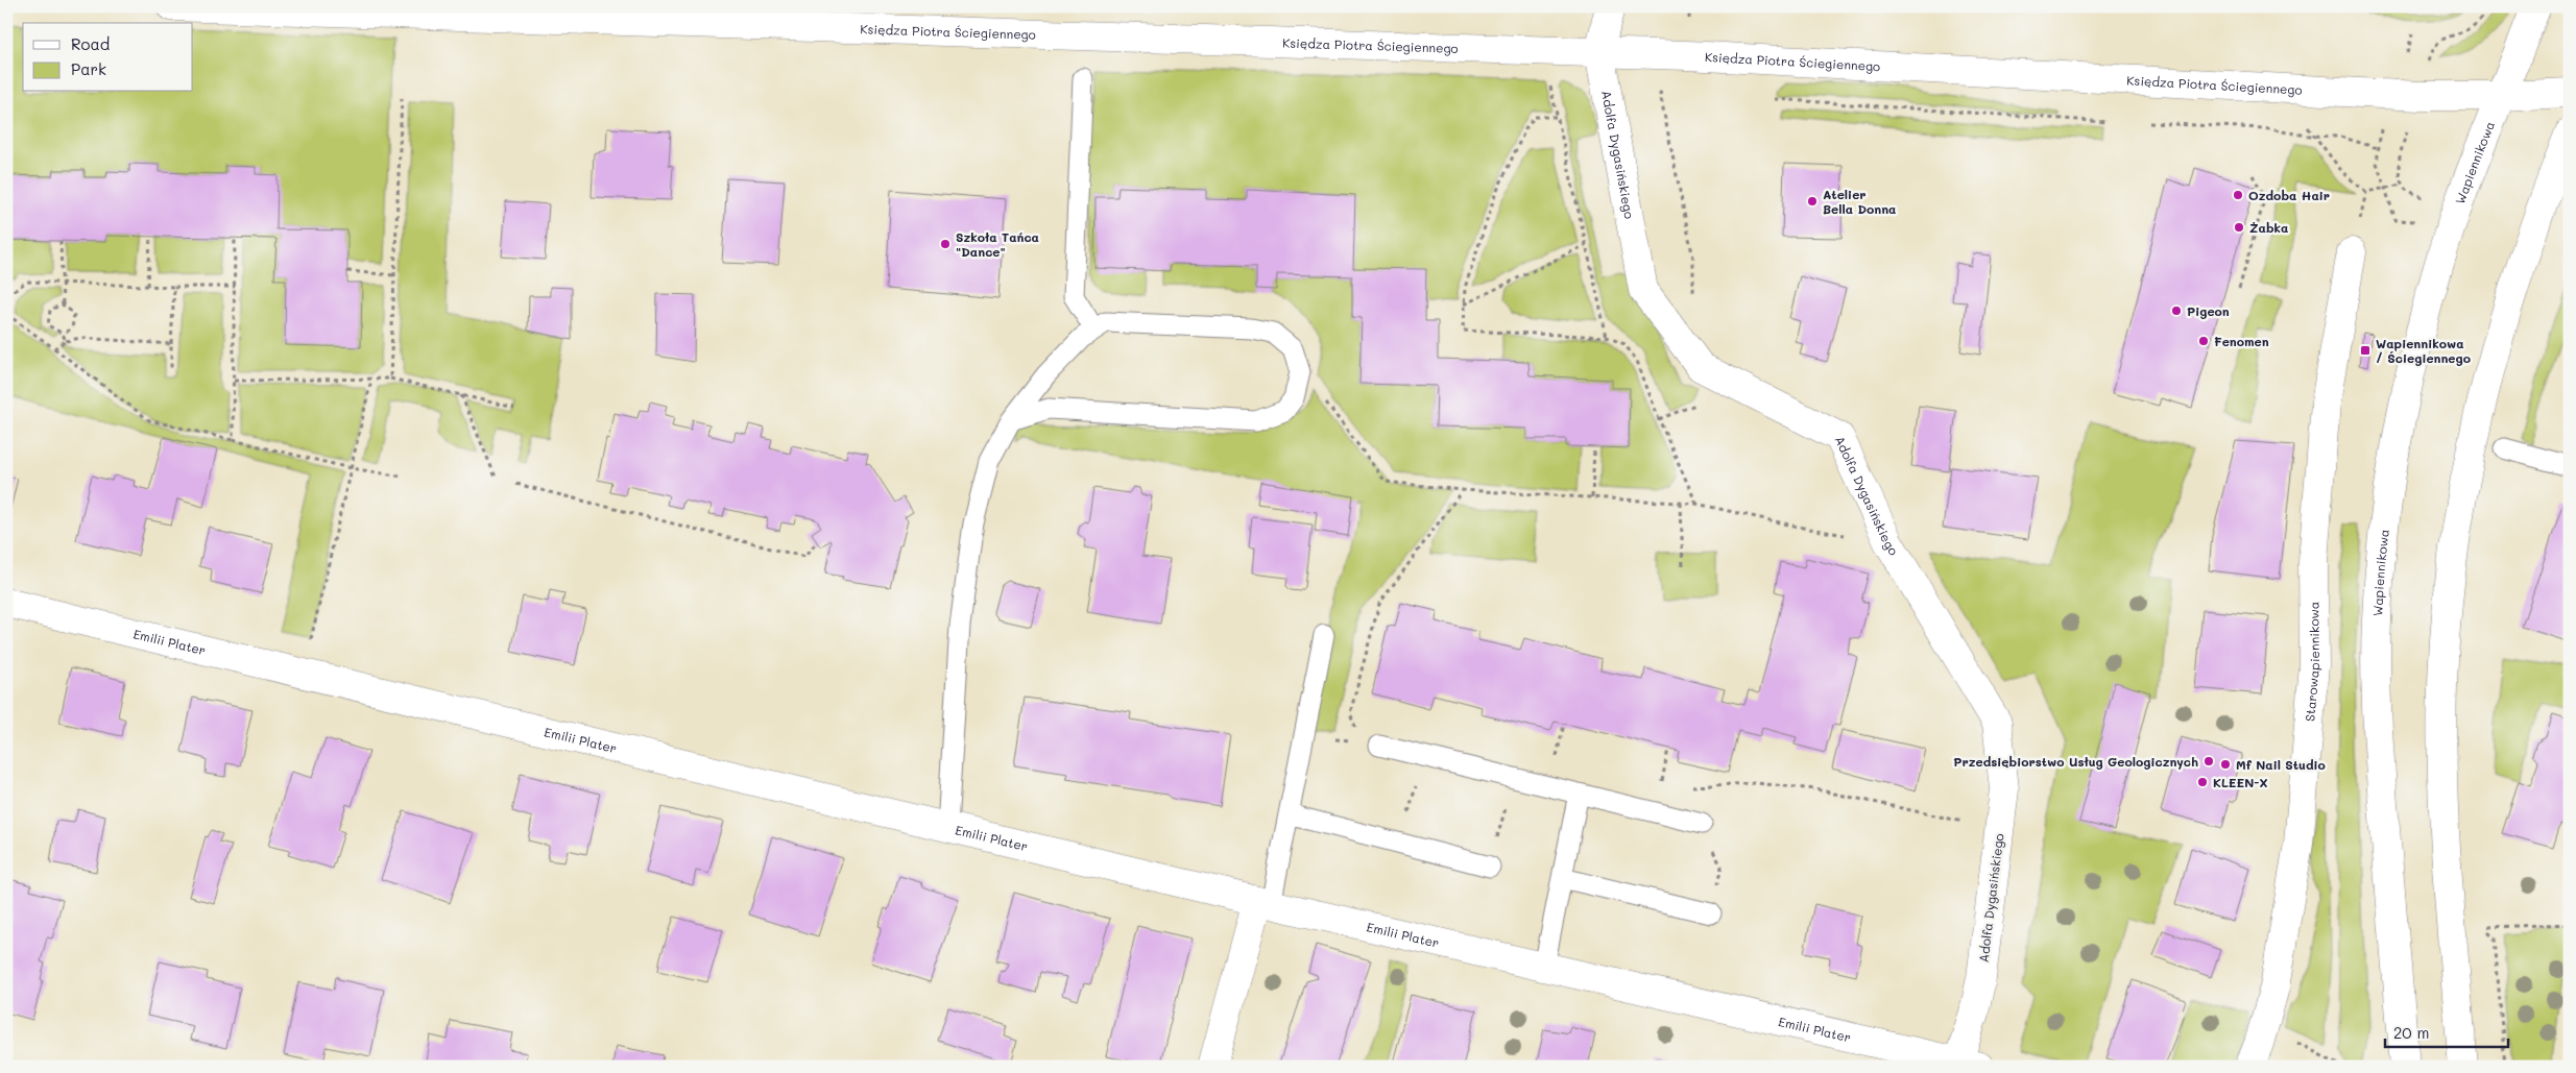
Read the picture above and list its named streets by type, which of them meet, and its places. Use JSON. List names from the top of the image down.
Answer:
{
  "streets": {
    "street": [
      "Księdza Piotra Ściegiennego",
      "Adolfa Dygasińskiego",
      "Wapiennikowa",
      "Emilii Plater",
      "Starowapiennikowa"
    ]
  },
  "crossings": [
    ["Księdza Piotra Ściegiennego", "Adolfa Dygasińskiego"],
    ["Księdza Piotra Ściegiennego", "Wapiennikowa"],
    ["Adolfa Dygasińskiego", "Emilii Plater"]
  ],
  "places": {
    "other": [
      "Ozdoba Hair",
      "Atelier Bella Donna",
      "Żabka",
      "Szkoła Tańca \"Dance\"",
      "Pigeon",
      "Fenomen",
      "Przedsiębiorstwo Usług Geologicznych",
      "Mf Nail Studio",
      "KLEEN-X"
    ],
    "transit": ["Wapiennikowa / Ściegiennego"]
  },
  "legend": ["Road", "Park"],
  "scale_bar": "20 m"
}
